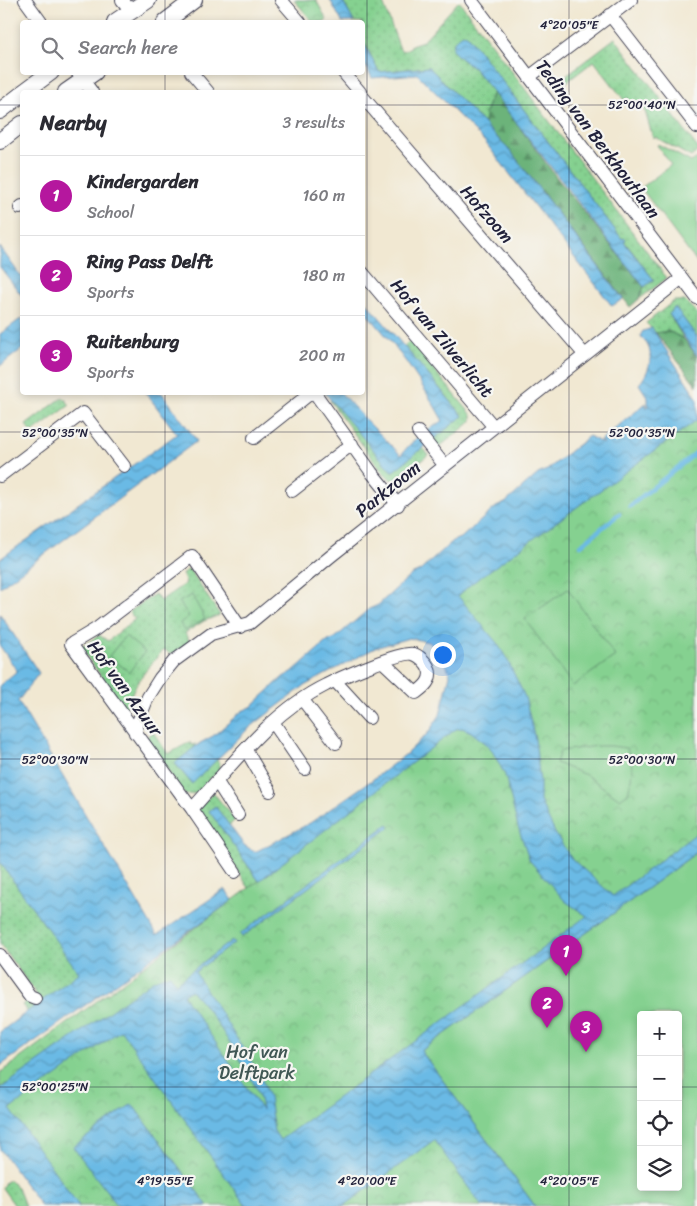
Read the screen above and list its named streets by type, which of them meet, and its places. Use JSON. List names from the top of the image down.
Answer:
{
  "streets": {
    "street": [
      "Teding van Berkhoutlaan",
      "Hofzoom",
      "Hof van Zilverlicht",
      "Parkzoom",
      "Hof van Azuur"
    ]
  },
  "crossings": [
    ["Teding van Berkhoutlaan", "Parkzoom"],
    ["Hofzoom", "Parkzoom"],
    ["Hof van Zilverlicht", "Parkzoom"],
    ["Parkzoom", "Hof van Azuur"]
  ],
  "parks": ["Hof van Delftpark"],
  "page": {
    "search": "Search here",
    "heading": ["Nearby", "3 results"],
    "list": [
      {
        "mark": "1",
        "name": "Kindergarden",
        "note": "School",
        "value": "160 m"
      },
      {
        "mark": "2",
        "name": "Ring Pass Delft",
        "note": "Sports",
        "value": "180 m"
      },
      {
        "mark": "3",
        "name": "Ruitenburg",
        "note": "Sports",
        "value": "200 m"
      }
    ],
    "pins": ["1", "2", "3"],
    "map_buttons": ["+", "−"]
  },
  "coordinates": [
    "4°20'05\"E",
    "52°00'40\"N",
    "52°00'35\"N",
    "52°00'30\"N",
    "52°00'25\"N",
    "4°19'55\"E",
    "4°20'00\"E"
  ]
}
